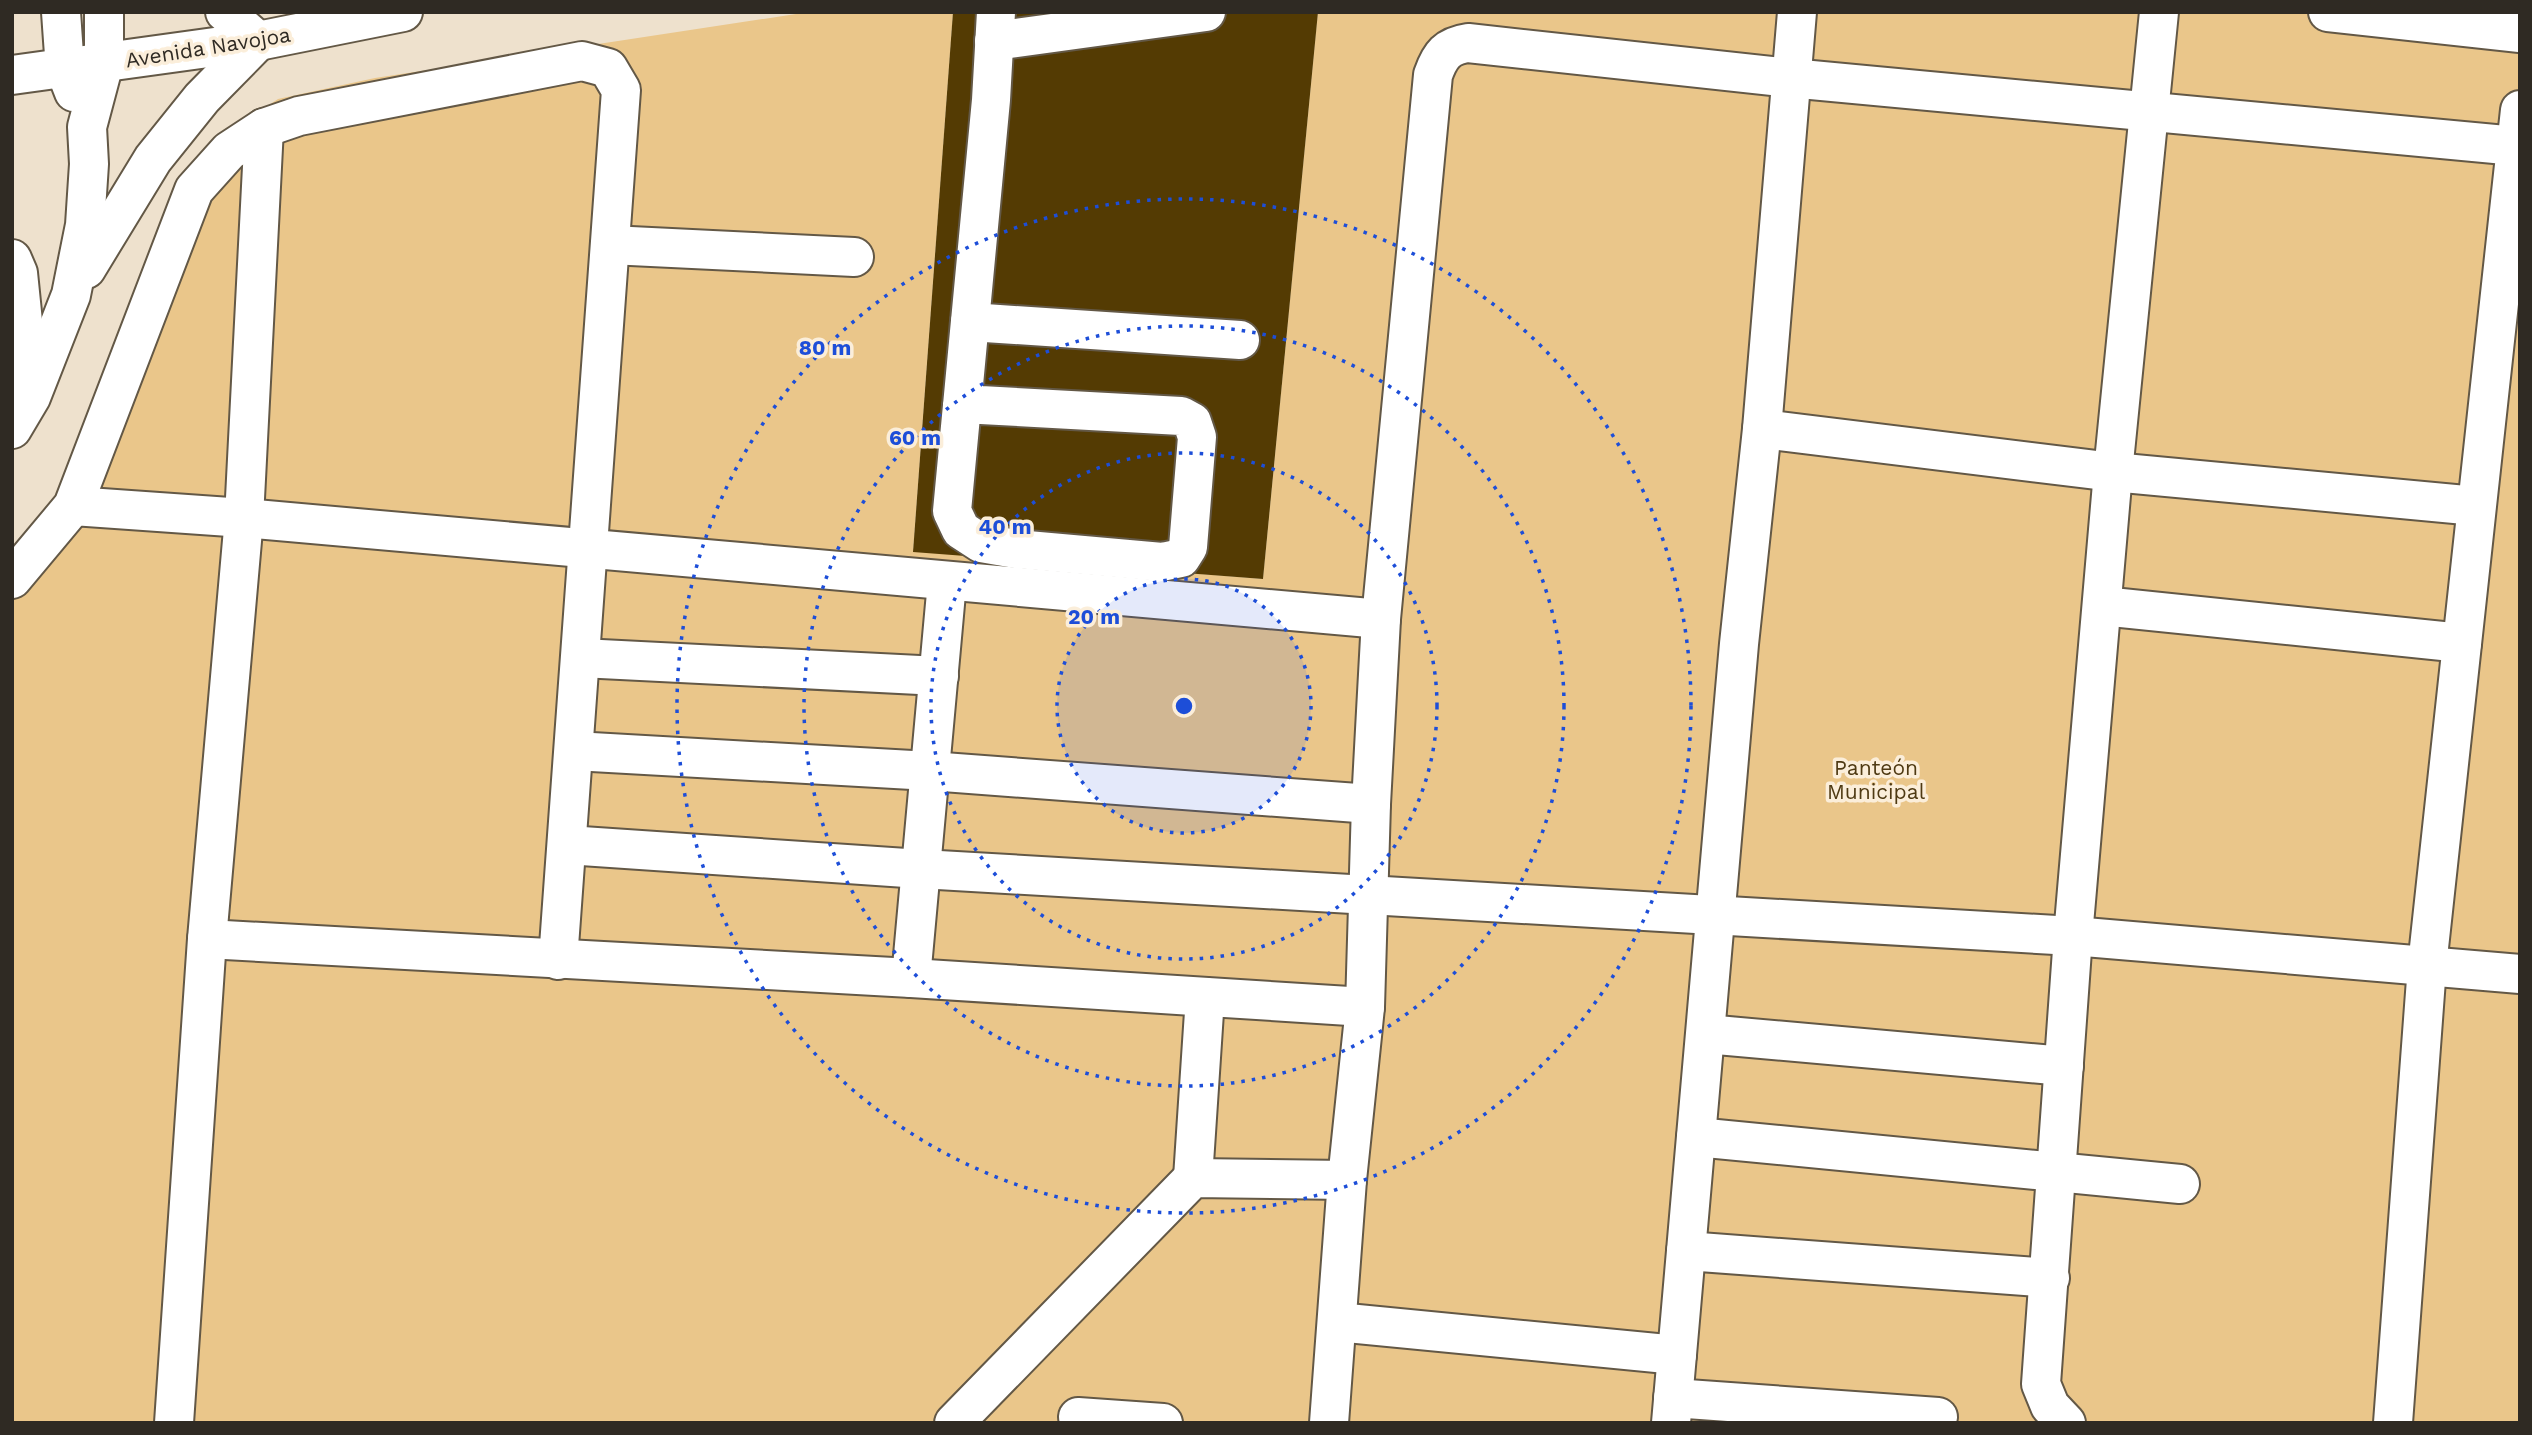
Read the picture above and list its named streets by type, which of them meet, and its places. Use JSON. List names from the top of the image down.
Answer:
{
  "streets": {
    "street": ["Avenida Navojoa"]
  },
  "parks": ["Panteón Municipal"],
  "rings": [
    "80 m",
    "60 m",
    "40 m",
    "20 m"
  ]
}
